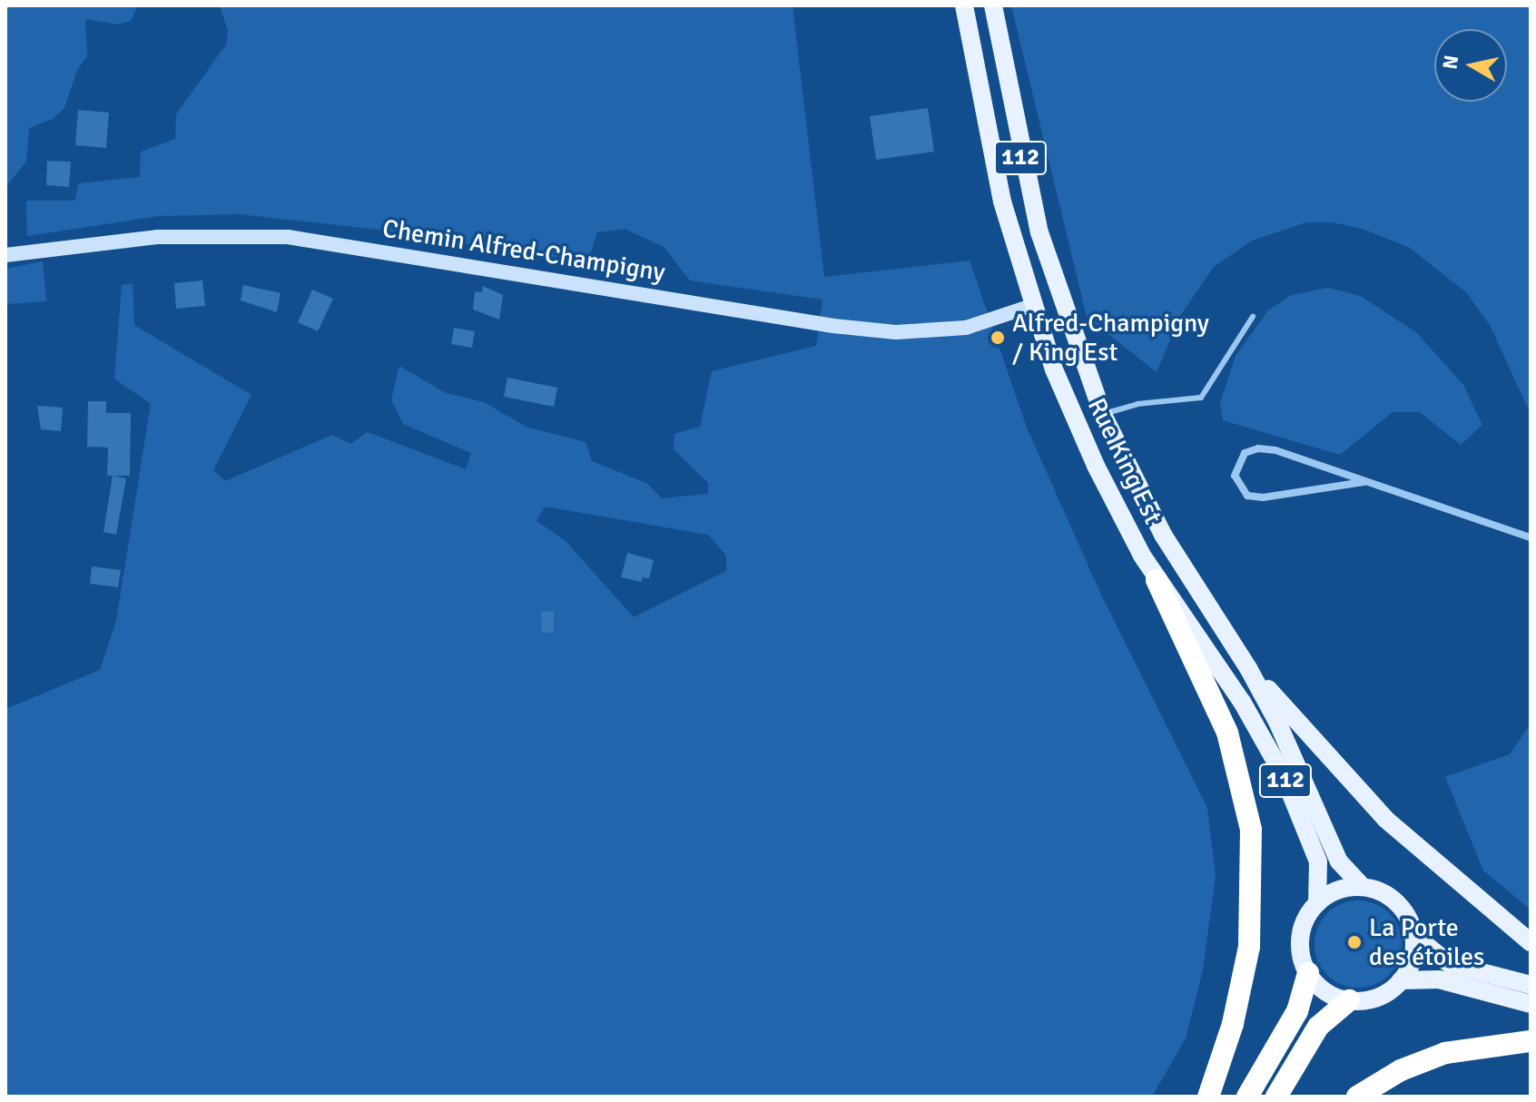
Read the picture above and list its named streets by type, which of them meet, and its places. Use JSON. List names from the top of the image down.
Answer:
{
  "streets": {
    "main road": ["112", "Rue King Est"],
    "street": ["Chemin Alfred-Champigny"]
  },
  "crossings": [
    ["112", "Rue King Est"],
    ["Chemin Alfred-Champigny", "Rue King Est"]
  ],
  "places": ["Alfred-Champigny / King Est", "La Porte des étoiles"],
  "north": "left"
}
